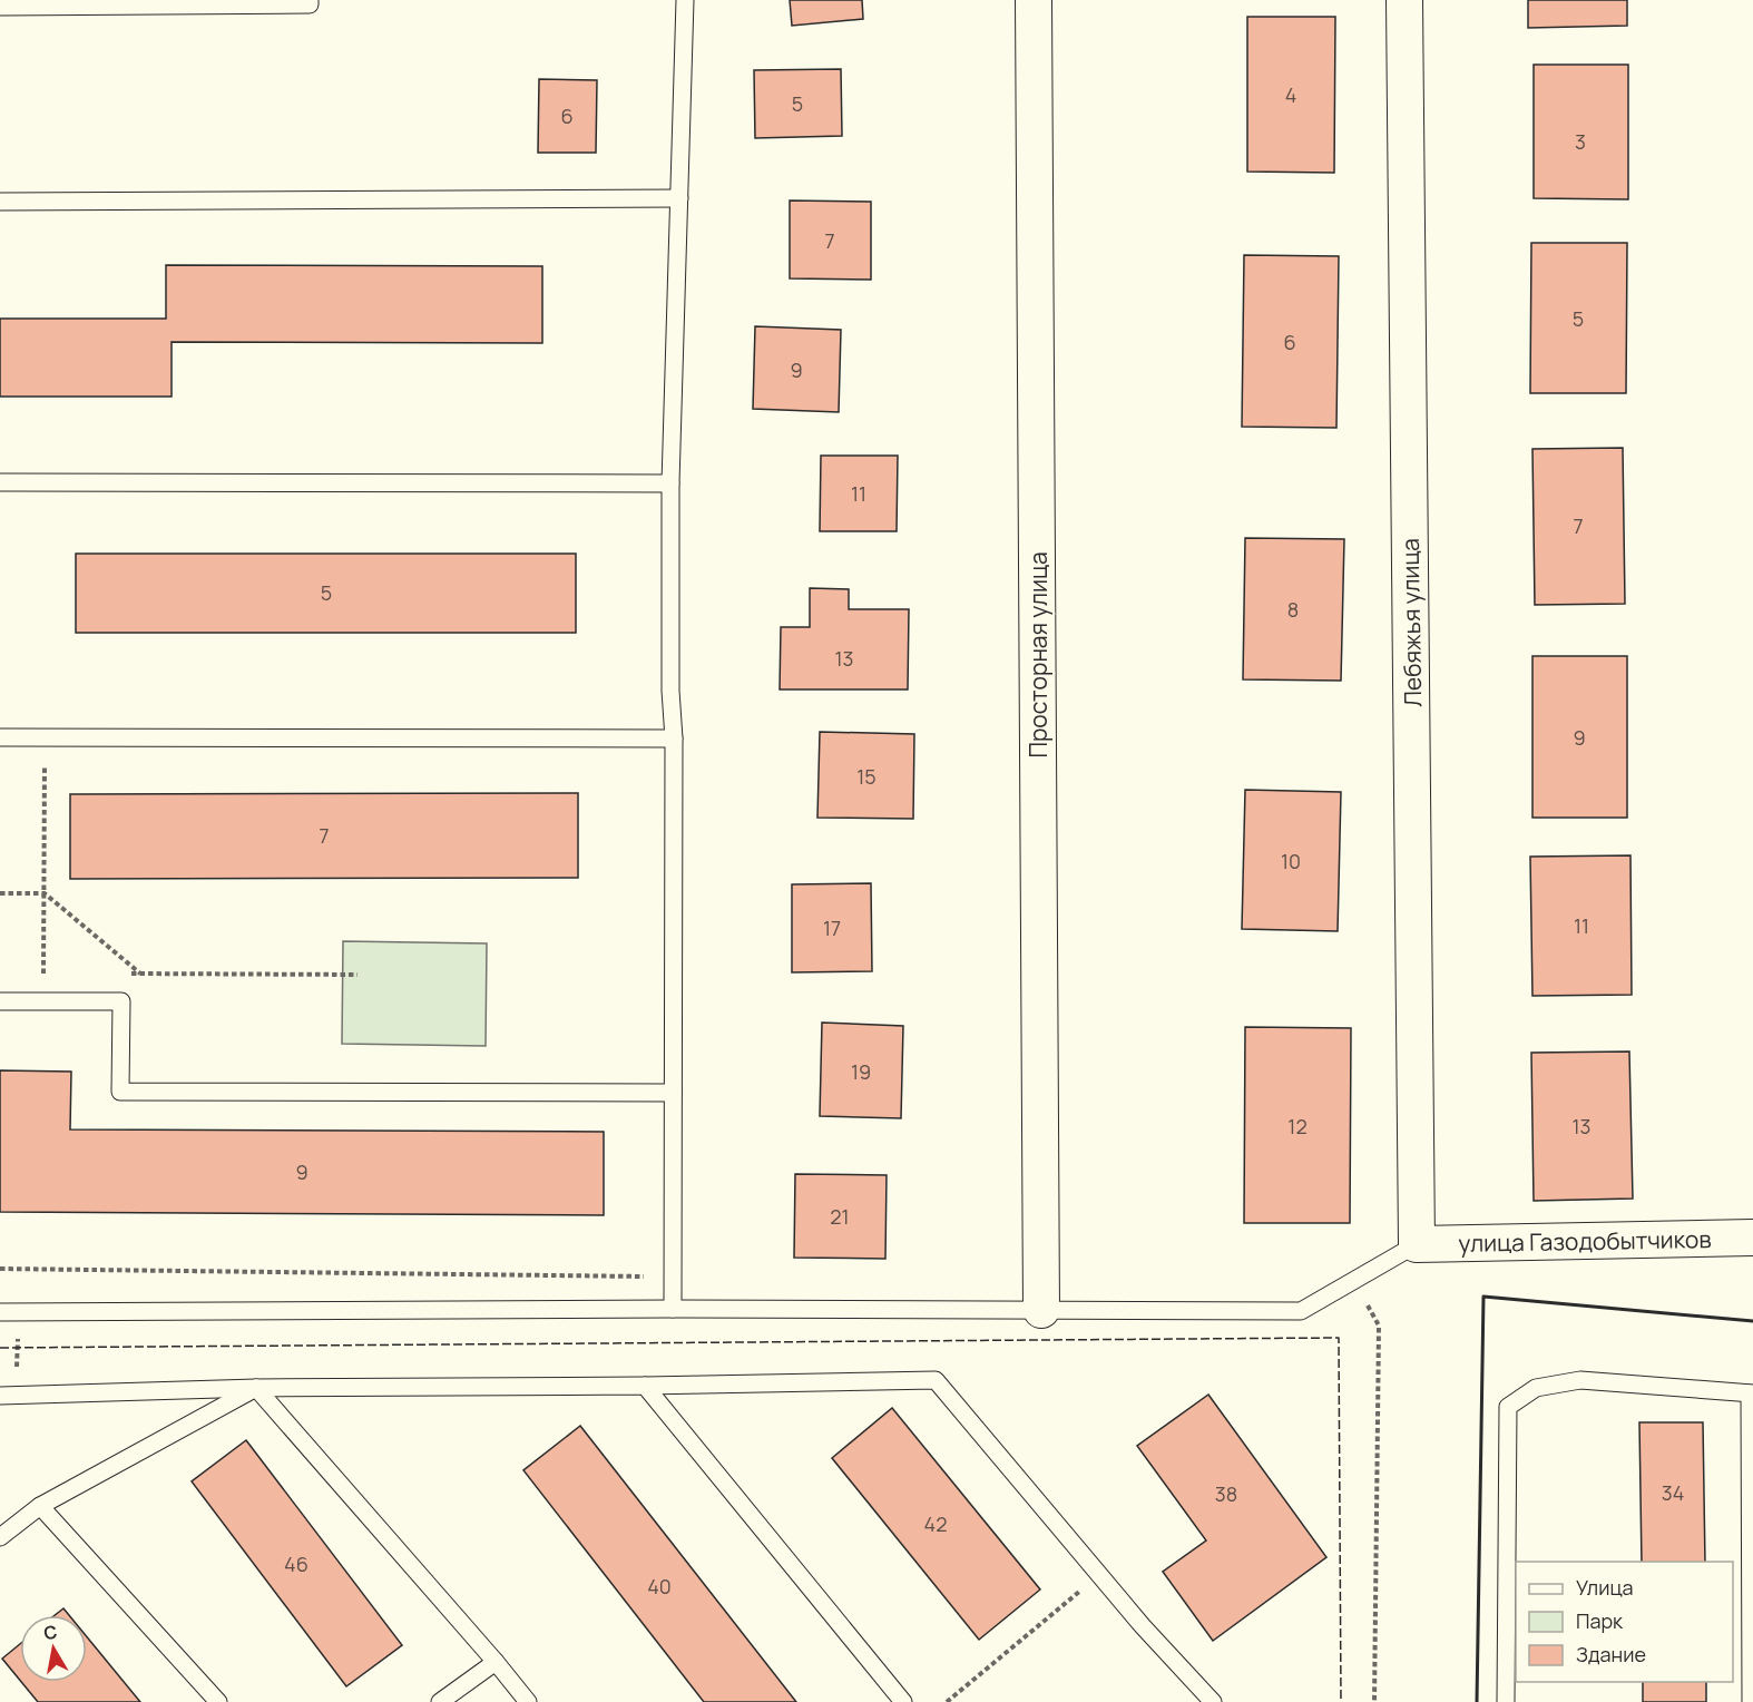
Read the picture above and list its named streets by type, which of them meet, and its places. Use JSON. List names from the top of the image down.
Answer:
{
  "streets": {
    "street": ["Лебяжья улица", "Просторная улица", "улица Газодобытчиков"]
  },
  "crossings": [
    ["Лебяжья улица", "улица Газодобытчиков"]
  ],
  "house_numbers": [
    "4",
    "5",
    "6",
    "3",
    "7",
    "5",
    "6",
    "9",
    "11",
    "7",
    "5",
    "8",
    "13",
    "9",
    "15",
    "7",
    "10",
    "11",
    "17",
    "19",
    "12",
    "13",
    "9",
    "21",
    "34",
    "38",
    "42",
    "46",
    "40"
  ],
  "legend": ["Улица", "Парк", "Здание"],
  "north": "top"
}
